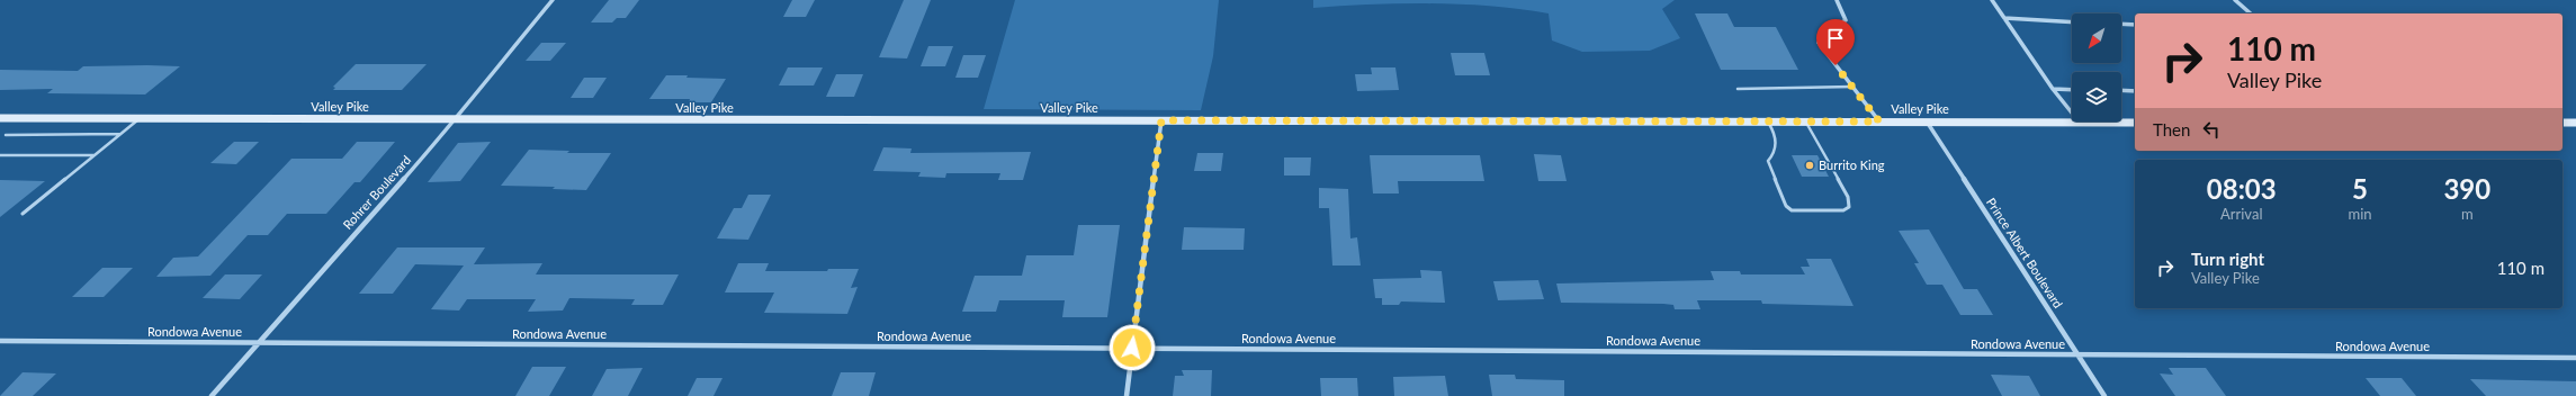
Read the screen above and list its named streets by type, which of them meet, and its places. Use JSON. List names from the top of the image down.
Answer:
{
  "streets": {
    "street": [
      "Valley Pike",
      "Rohrer Boulevard",
      "Prince Albert Boulevard",
      "Rondowa Avenue"
    ]
  },
  "crossings": [
    ["Valley Pike", "Rohrer Boulevard"],
    ["Valley Pike", "Prince Albert Boulevard"],
    ["Rohrer Boulevard", "Rondowa Avenue"],
    ["Prince Albert Boulevard", "Rondowa Avenue"]
  ],
  "places": ["Burrito King"],
  "north": "bottom left",
  "page": {
    "turn": ["110 m", "Valley Pike"],
    "then": "Then",
    "eta": [
      "08:03",
      "Arrival",
      "5",
      "min",
      "390",
      "m"
    ],
    "list": [
      {
        "name": "Turn right",
        "note": "Valley Pike",
        "value": "110 m"
      }
    ]
  }
}
